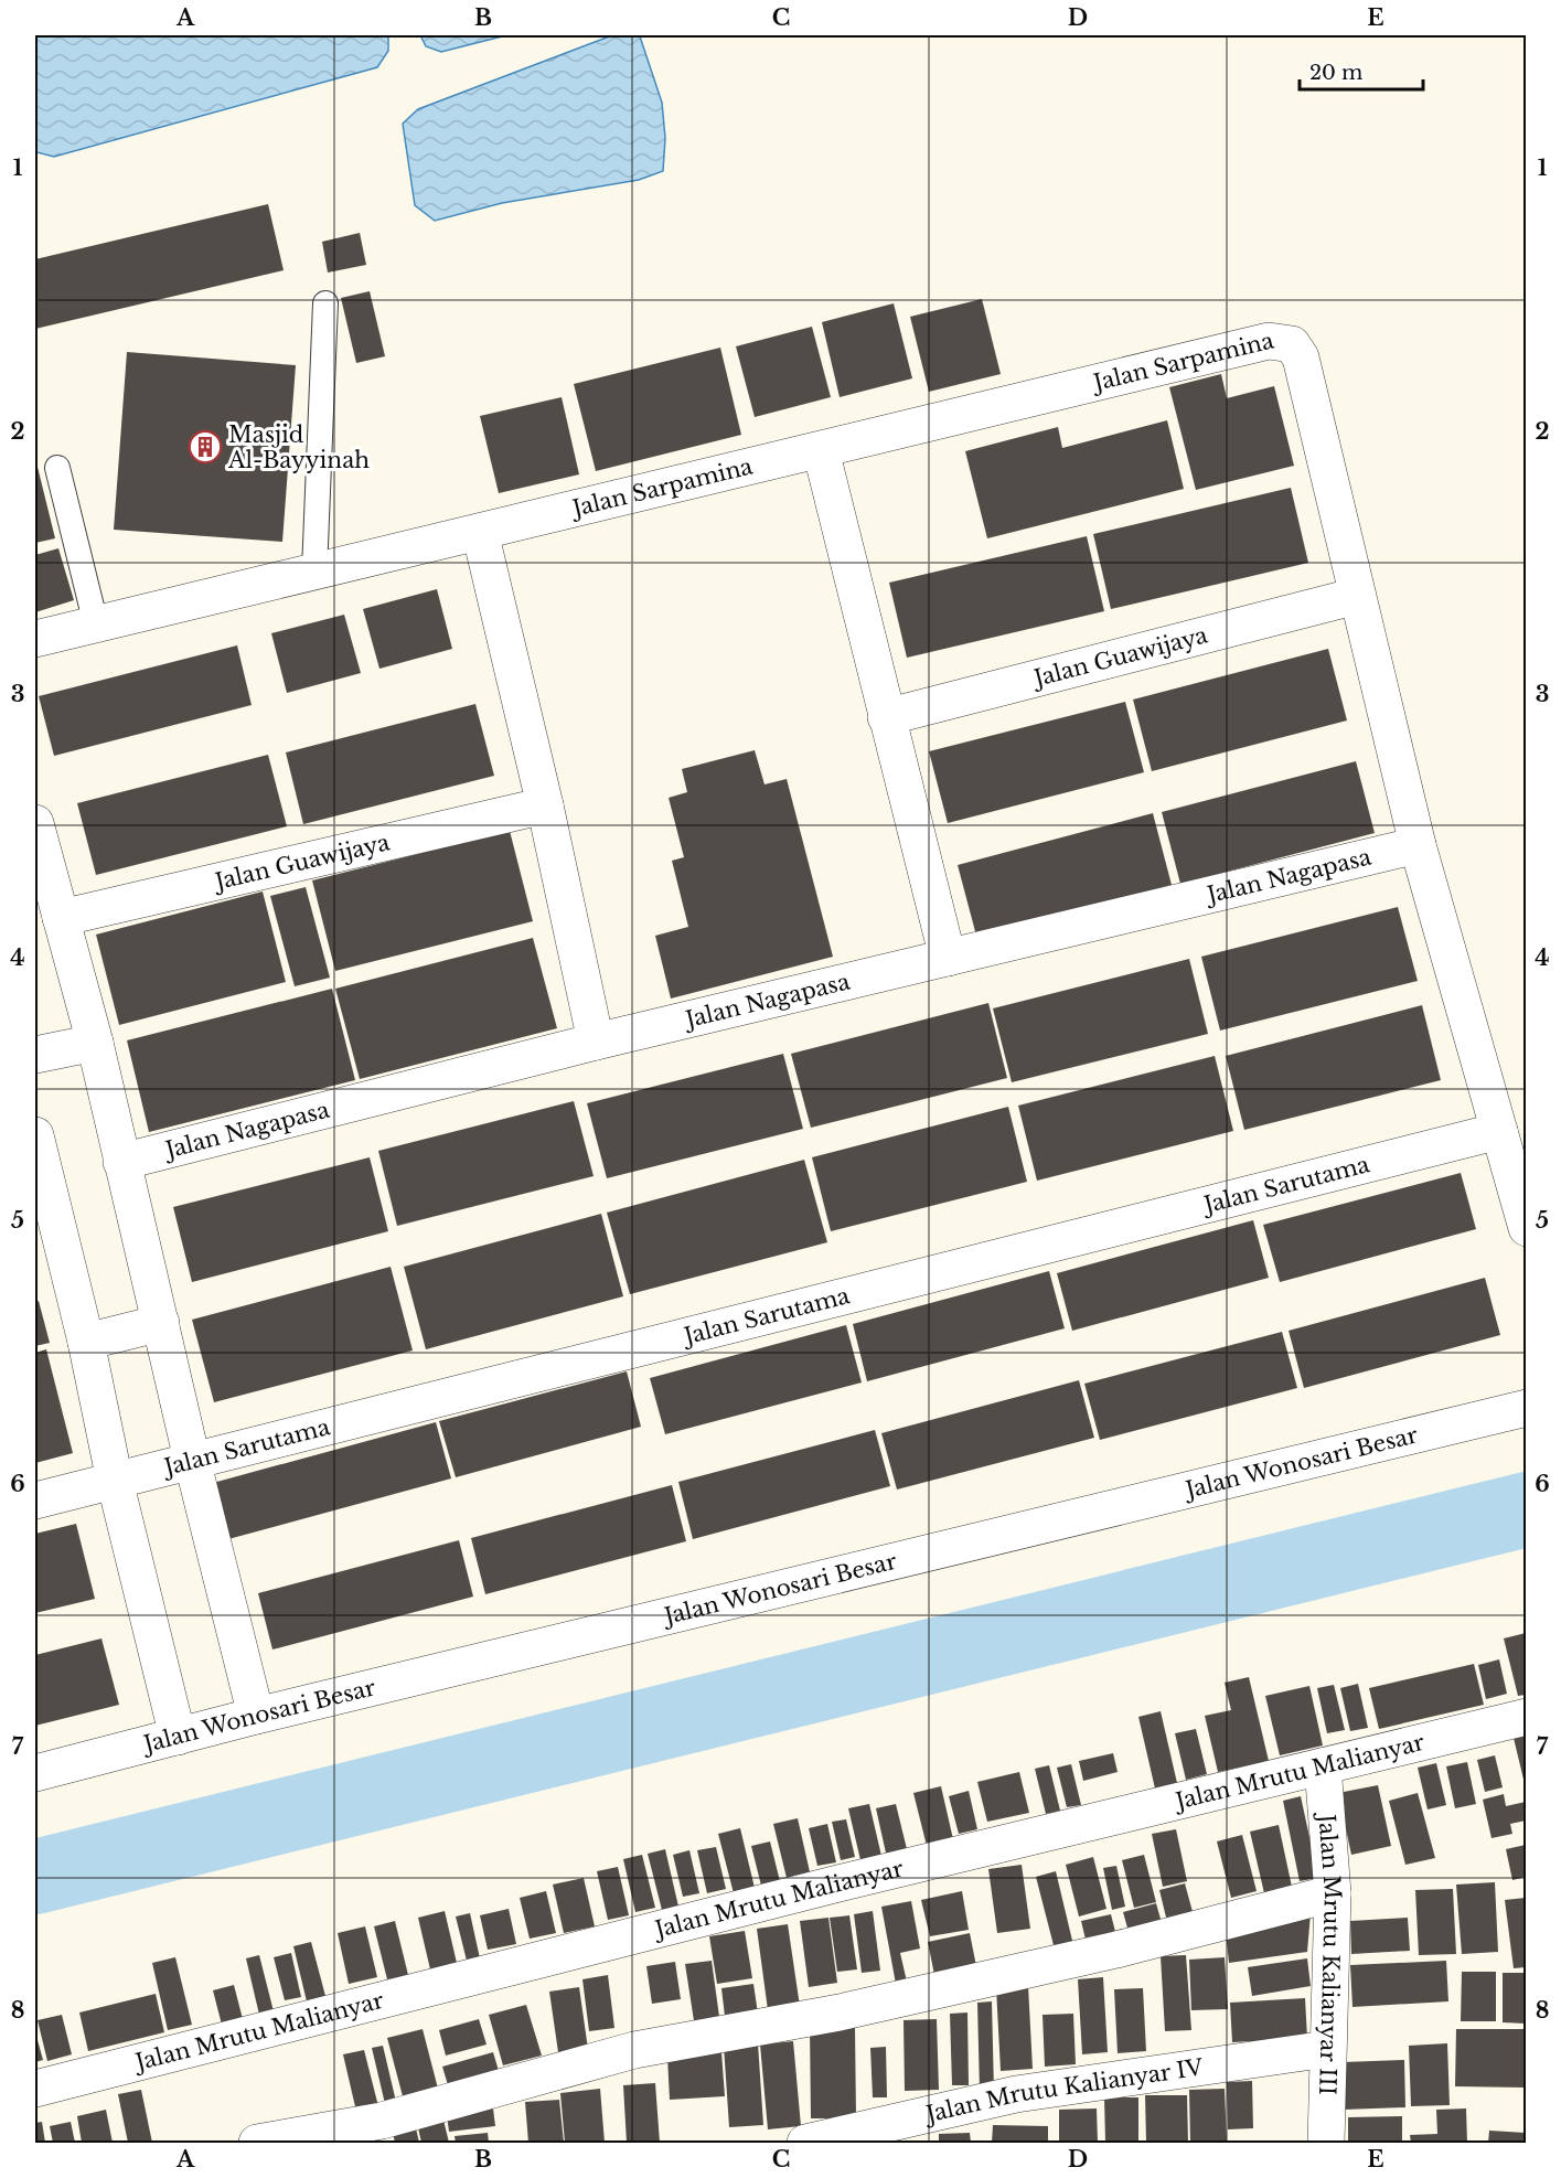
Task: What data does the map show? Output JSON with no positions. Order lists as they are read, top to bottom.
{
  "streets": {
    "street": [
      "Jalan Sarpamina",
      "Jalan Guawijaya",
      "Jalan Nagapasa",
      "Jalan Sarutama",
      "Jalan Wonosari Besar",
      "Jalan Mrutu Malianyar",
      "Jalan Mrutu Kalianyar III",
      "Jalan Mrutu Kalianyar IV"
    ]
  },
  "crossings": [
    ["Jalan Sarpamina", "Jalan Guawijaya"],
    ["Jalan Mrutu Malianyar", "Jalan Mrutu Kalianyar III"],
    ["Jalan Mrutu Kalianyar III", "Jalan Mrutu Kalianyar IV"]
  ],
  "places": {
    "building": ["Masjid Al-Bayyinah"]
  },
  "scale_bar": "20 m",
  "grid": {
    "columns": [
      "A",
      "B",
      "C",
      "D",
      "E"
    ],
    "rows": [
      "1",
      "2",
      "3",
      "4",
      "5",
      "6",
      "7",
      "8"
    ]
  }
}
